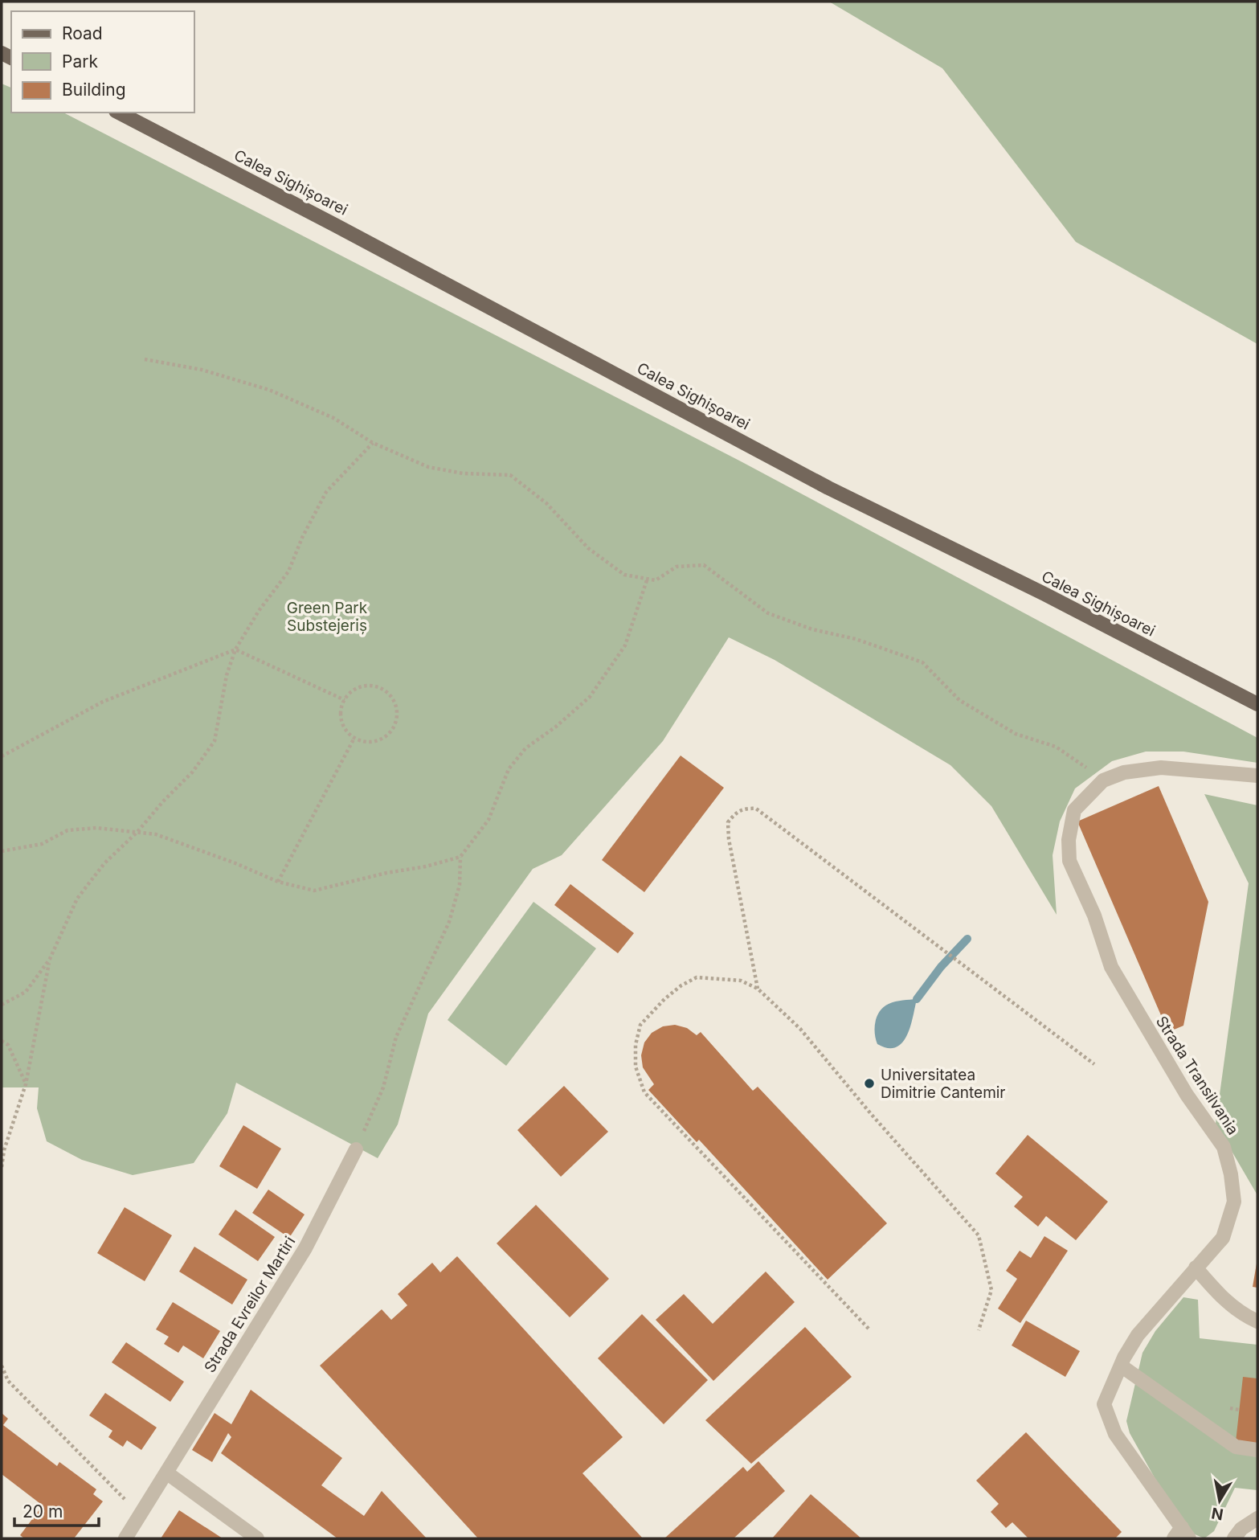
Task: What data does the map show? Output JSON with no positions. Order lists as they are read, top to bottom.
{
  "streets": {
    "main road": ["Calea Sighișoarei"],
    "street": ["Strada Transilvania", "Strada Evreilor Martiri"]
  },
  "parks": ["Green Park Substejeriș"],
  "places": ["Universitatea Dimitrie Cantemir"],
  "legend": ["Road", "Park", "Building"],
  "scale_bar": "20 m",
  "north": "bottom"
}
